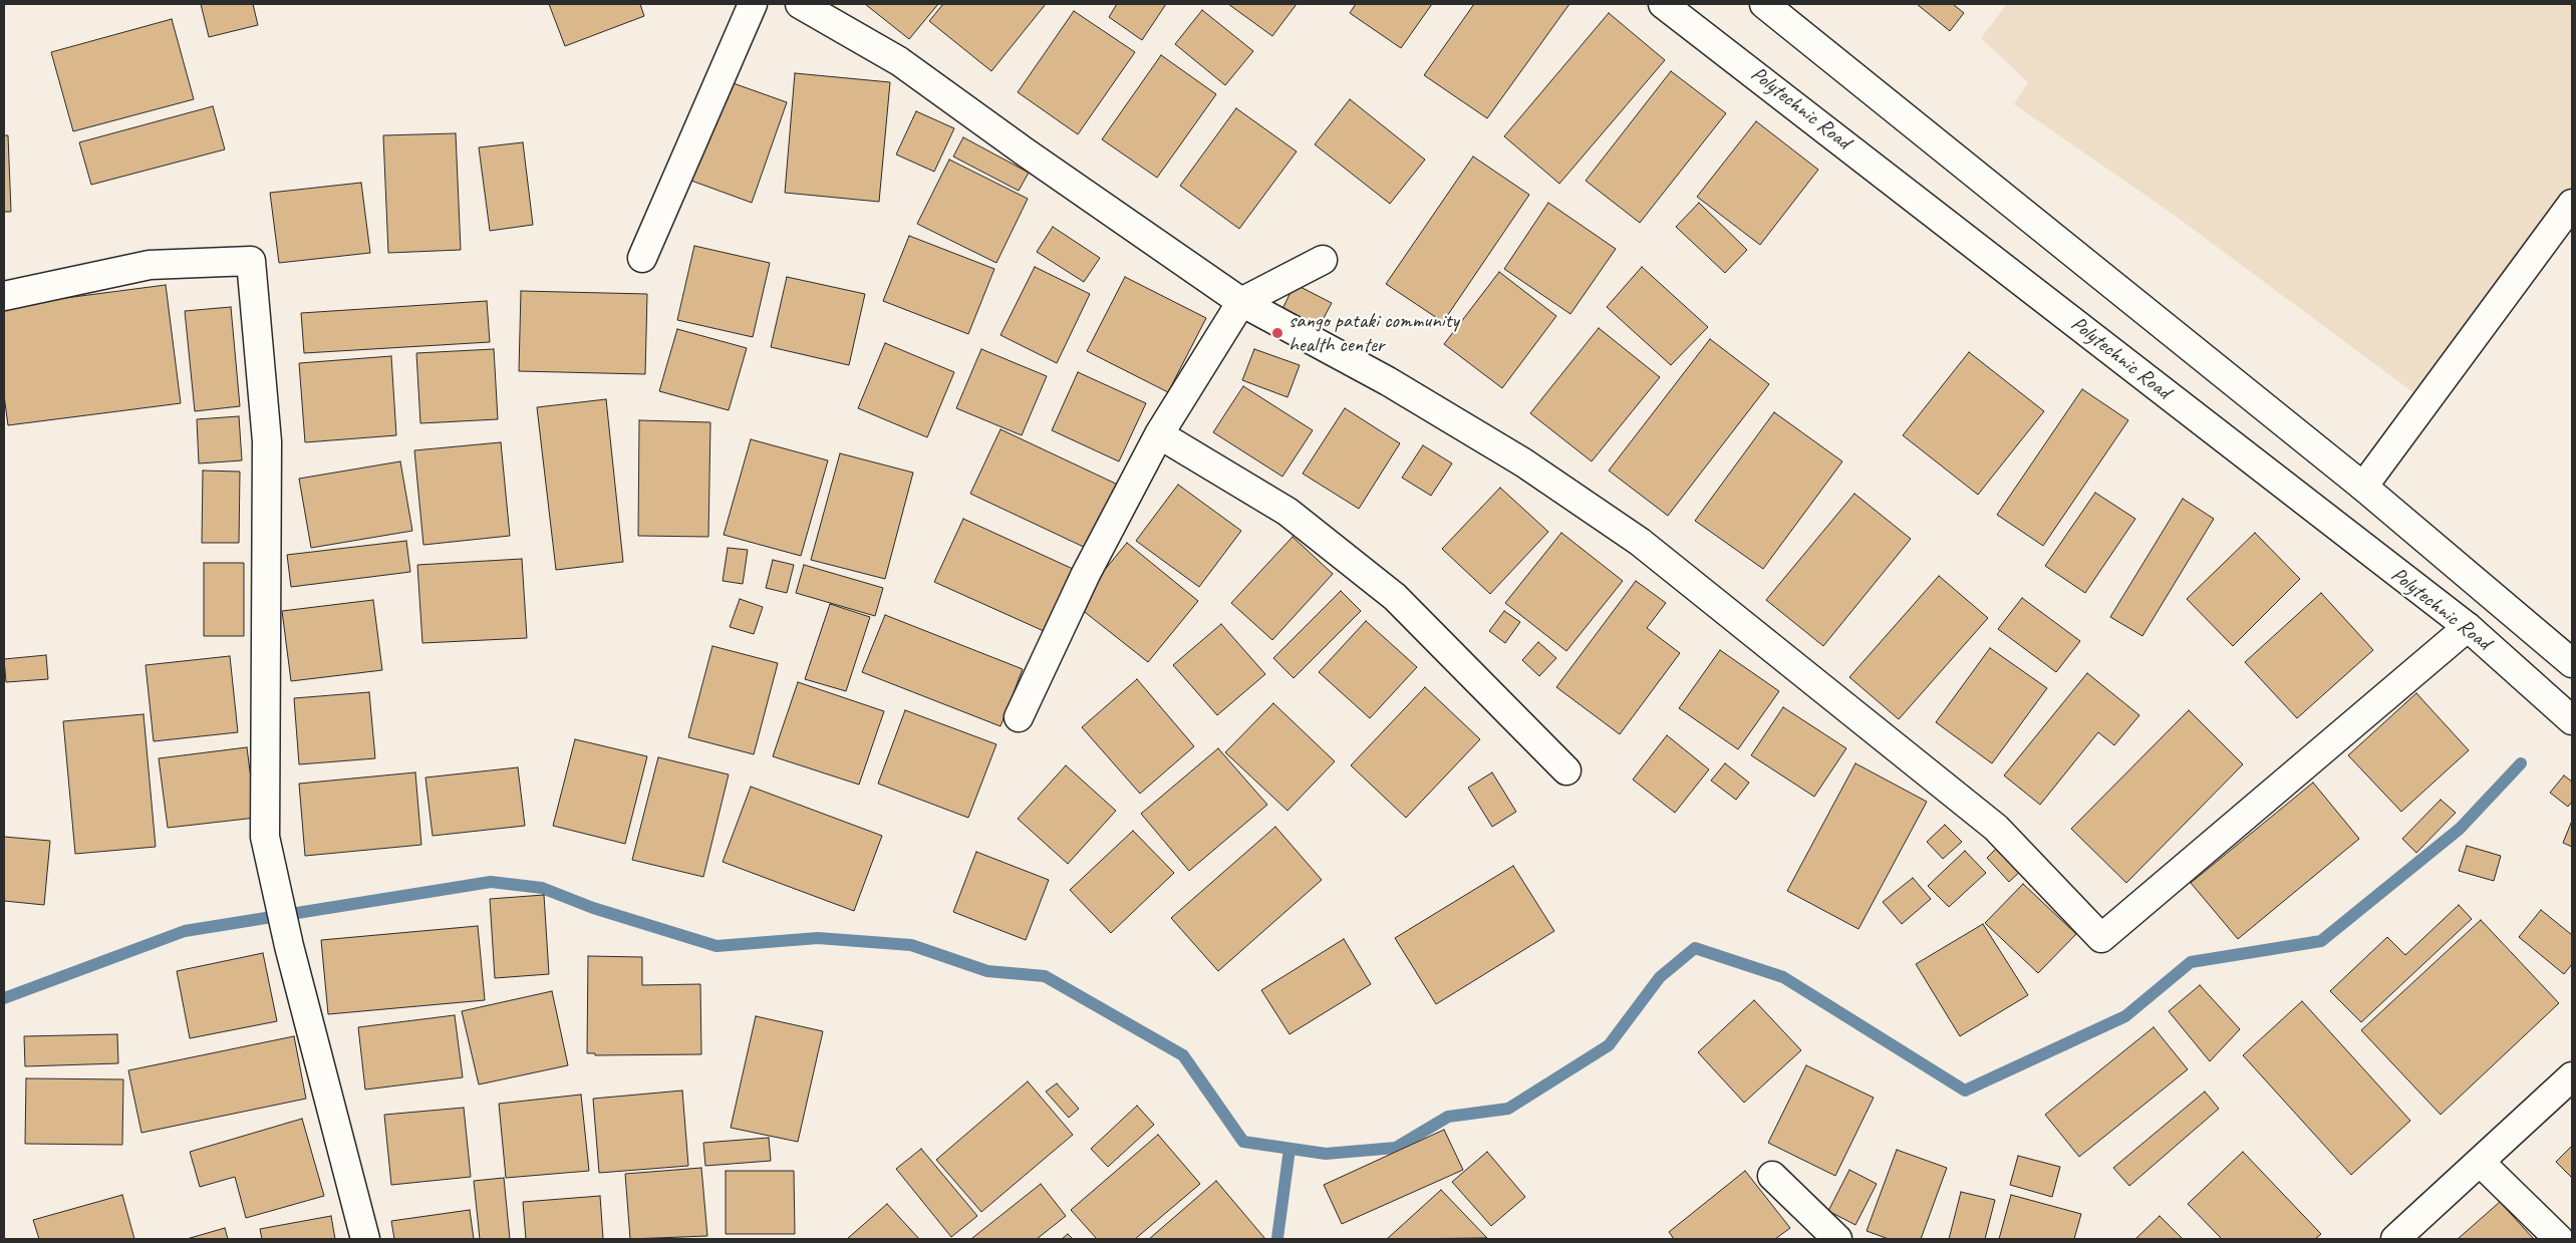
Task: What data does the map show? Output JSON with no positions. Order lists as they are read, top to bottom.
{
  "streets": {
    "street": ["Polytechnic Road"]
  },
  "places": ["sango pataki community health center"]
}
